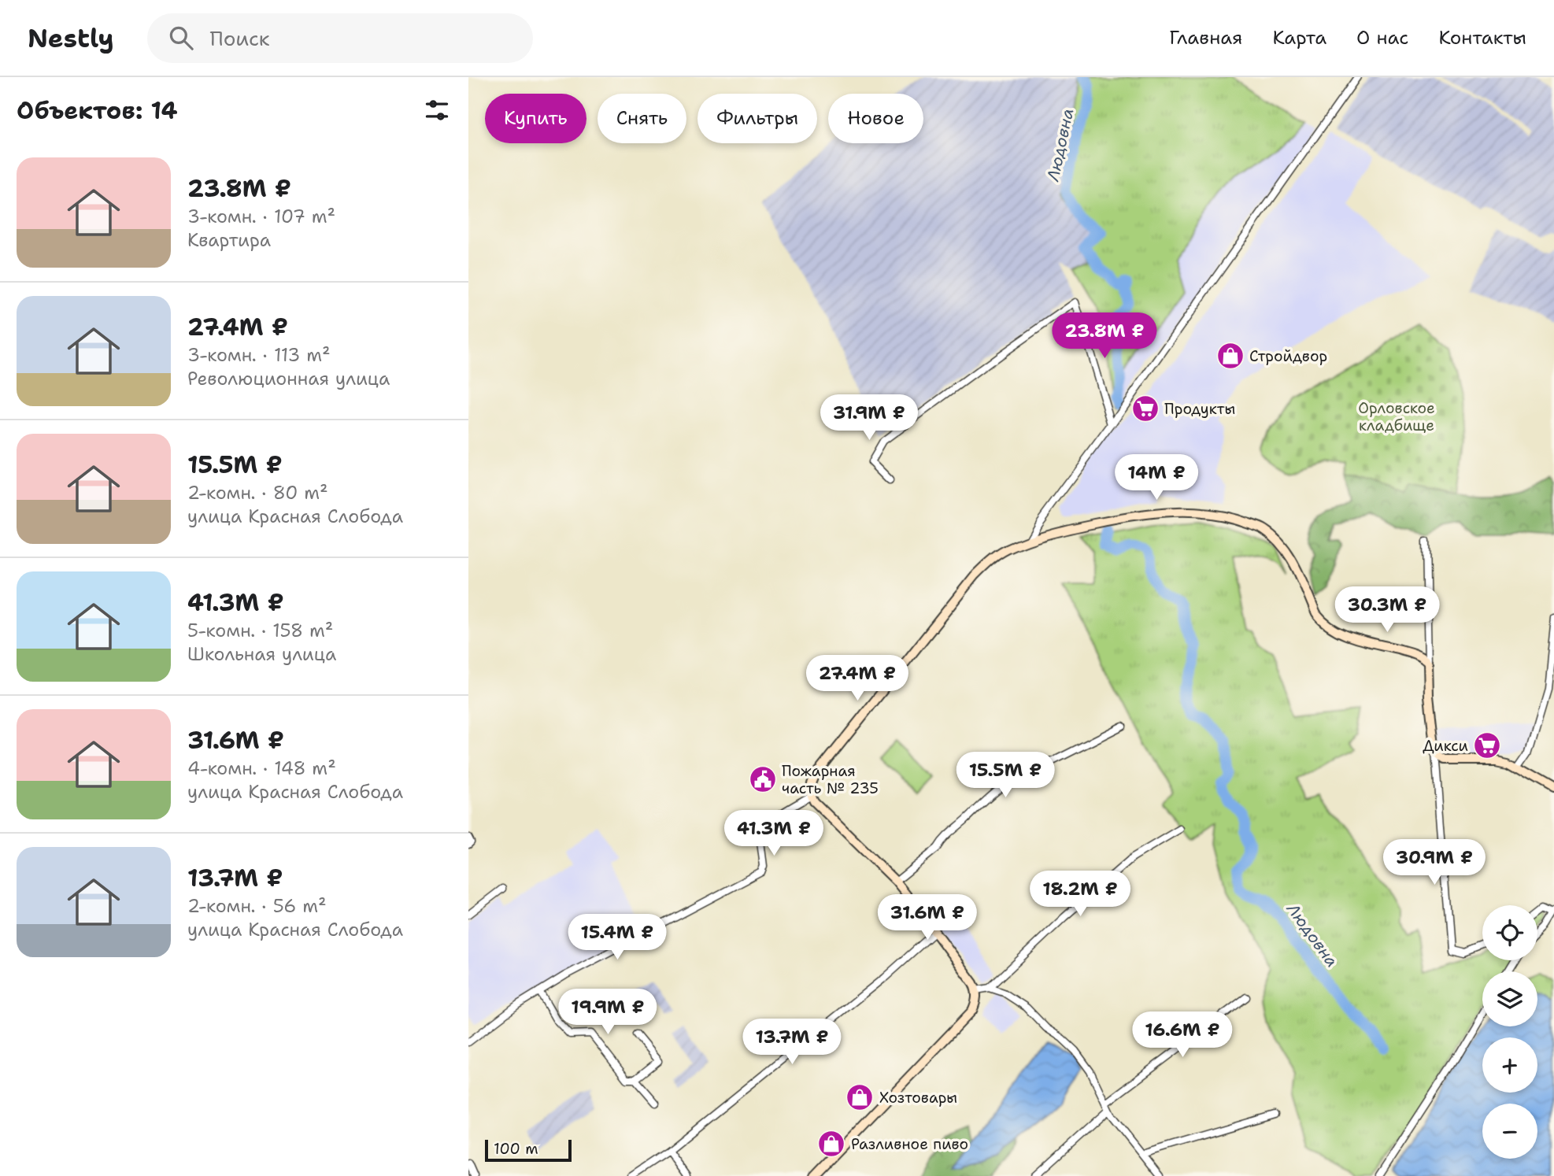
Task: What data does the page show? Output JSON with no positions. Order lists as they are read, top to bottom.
{
  "water": ["Людовна"],
  "parks": ["Орловское кладбище"],
  "places": {
    "shop": ["Стройдвор", "Хозтовары", "Разливное пиво"],
    "supermarket": ["Продукты", "Дикси"],
    "public building": ["Пожарная часть № 235"]
  },
  "scale_bar": "100 m",
  "page": {
    "header": "Nestly",
    "search": "Поиск",
    "nav": [
      "Главная",
      "Карта",
      "О нас",
      "Контакты"
    ],
    "heading": "Объектов: 14",
    "chip": [
      "Купить",
      "Снять",
      "Фильтры",
      "Новое"
    ],
    "list": [
      {
        "name": "23.8M ₽",
        "note": "3-комн. · 107 m² · Квартира"
      },
      {
        "name": "27.4M ₽",
        "note": "3-комн. · 113 m² · Революционная улица"
      },
      {
        "name": "15.5M ₽",
        "note": "2-комн. · 80 m² · улица Красная Слобода"
      },
      {
        "name": "41.3M ₽",
        "note": "5-комн. · 158 m² · Школьная улица"
      },
      {
        "name": "31.6M ₽",
        "note": "4-комн. · 148 m² · улица Красная Слобода"
      },
      {
        "name": "13.7M ₽",
        "note": "2-комн. · 56 m² · улица Красная Слобода"
      }
    ],
    "price": [
      "23.8M ₽",
      "31.9M ₽",
      "14M ₽",
      "30.3M ₽",
      "27.4M ₽",
      "15.5M ₽",
      "41.3M ₽",
      "30.9M ₽",
      "18.2M ₽",
      "31.6M ₽",
      "15.4M ₽",
      "19.9M ₽",
      "16.6M ₽",
      "13.7M ₽"
    ],
    "map_buttons": ["+", "−"],
    "scale": "100 m"
  }
}
